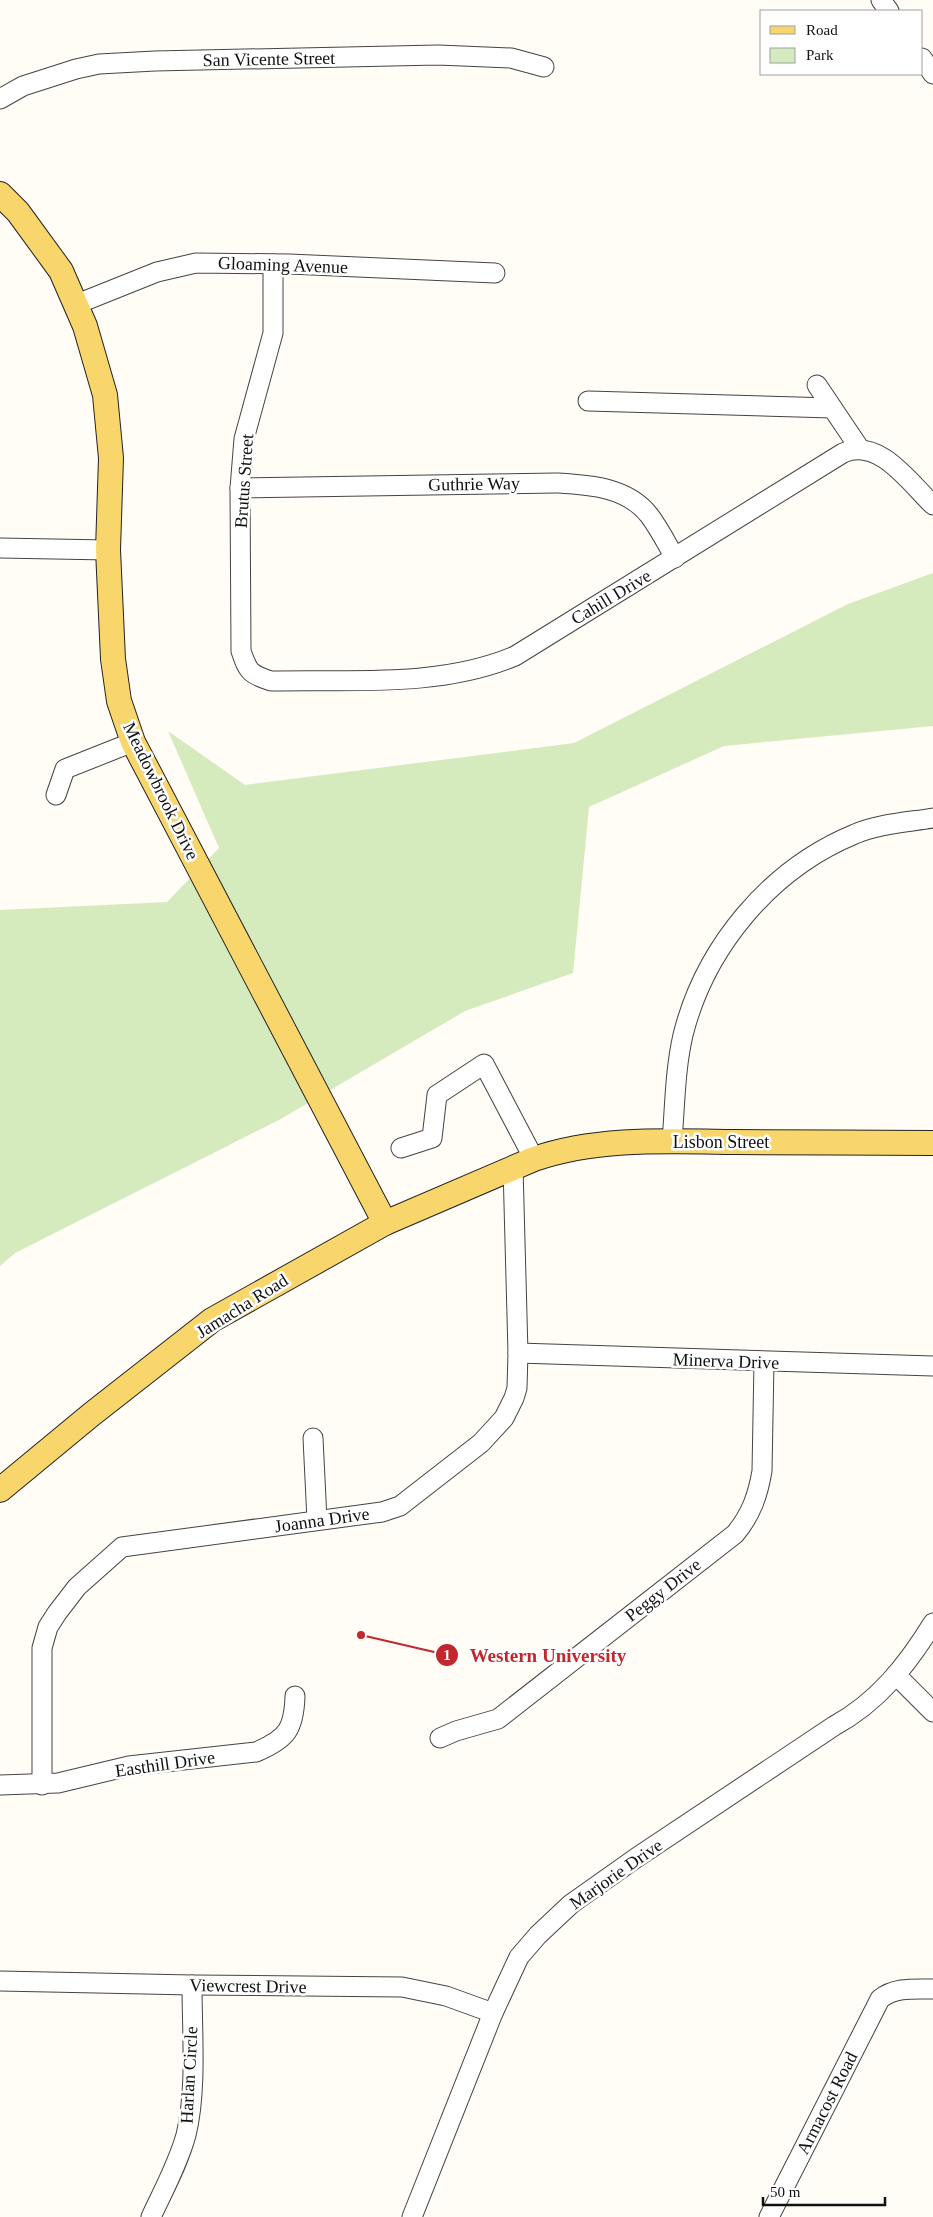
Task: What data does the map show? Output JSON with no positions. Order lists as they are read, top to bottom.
{
  "streets": {
    "main road": ["Meadowbrook Drive", "Lisbon Street", "Jamacha Road"],
    "street": [
      "San Vicente Street",
      "Gloaming Avenue",
      "Brutus Street",
      "Guthrie Way",
      "Cahill Drive",
      "Minerva Drive",
      "Joanna Drive",
      "Peggy Drive",
      "Easthill Drive",
      "Marjorie Drive",
      "Viewcrest Drive",
      "Harlan Circle",
      "Armacost Road"
    ]
  },
  "crossings": [
    ["Gloaming Avenue", "Brutus Street"],
    ["Gloaming Avenue", "Meadowbrook Drive"],
    ["Brutus Street", "Guthrie Way"],
    ["Brutus Street", "Cahill Drive"],
    ["Guthrie Way", "Cahill Drive"],
    ["Meadowbrook Drive", "Jamacha Road"],
    ["Lisbon Street", "Jamacha Road"],
    ["Lisbon Street", "Joanna Drive"],
    ["Jamacha Road", "Joanna Drive"],
    ["Minerva Drive", "Joanna Drive"],
    ["Minerva Drive", "Peggy Drive"],
    ["Joanna Drive", "Easthill Drive"],
    ["Marjorie Drive", "Viewcrest Drive"],
    ["Viewcrest Drive", "Harlan Circle"]
  ],
  "places": ["Western University"],
  "legend": ["Road", "Park"],
  "scale_bar": "50 m"
}
